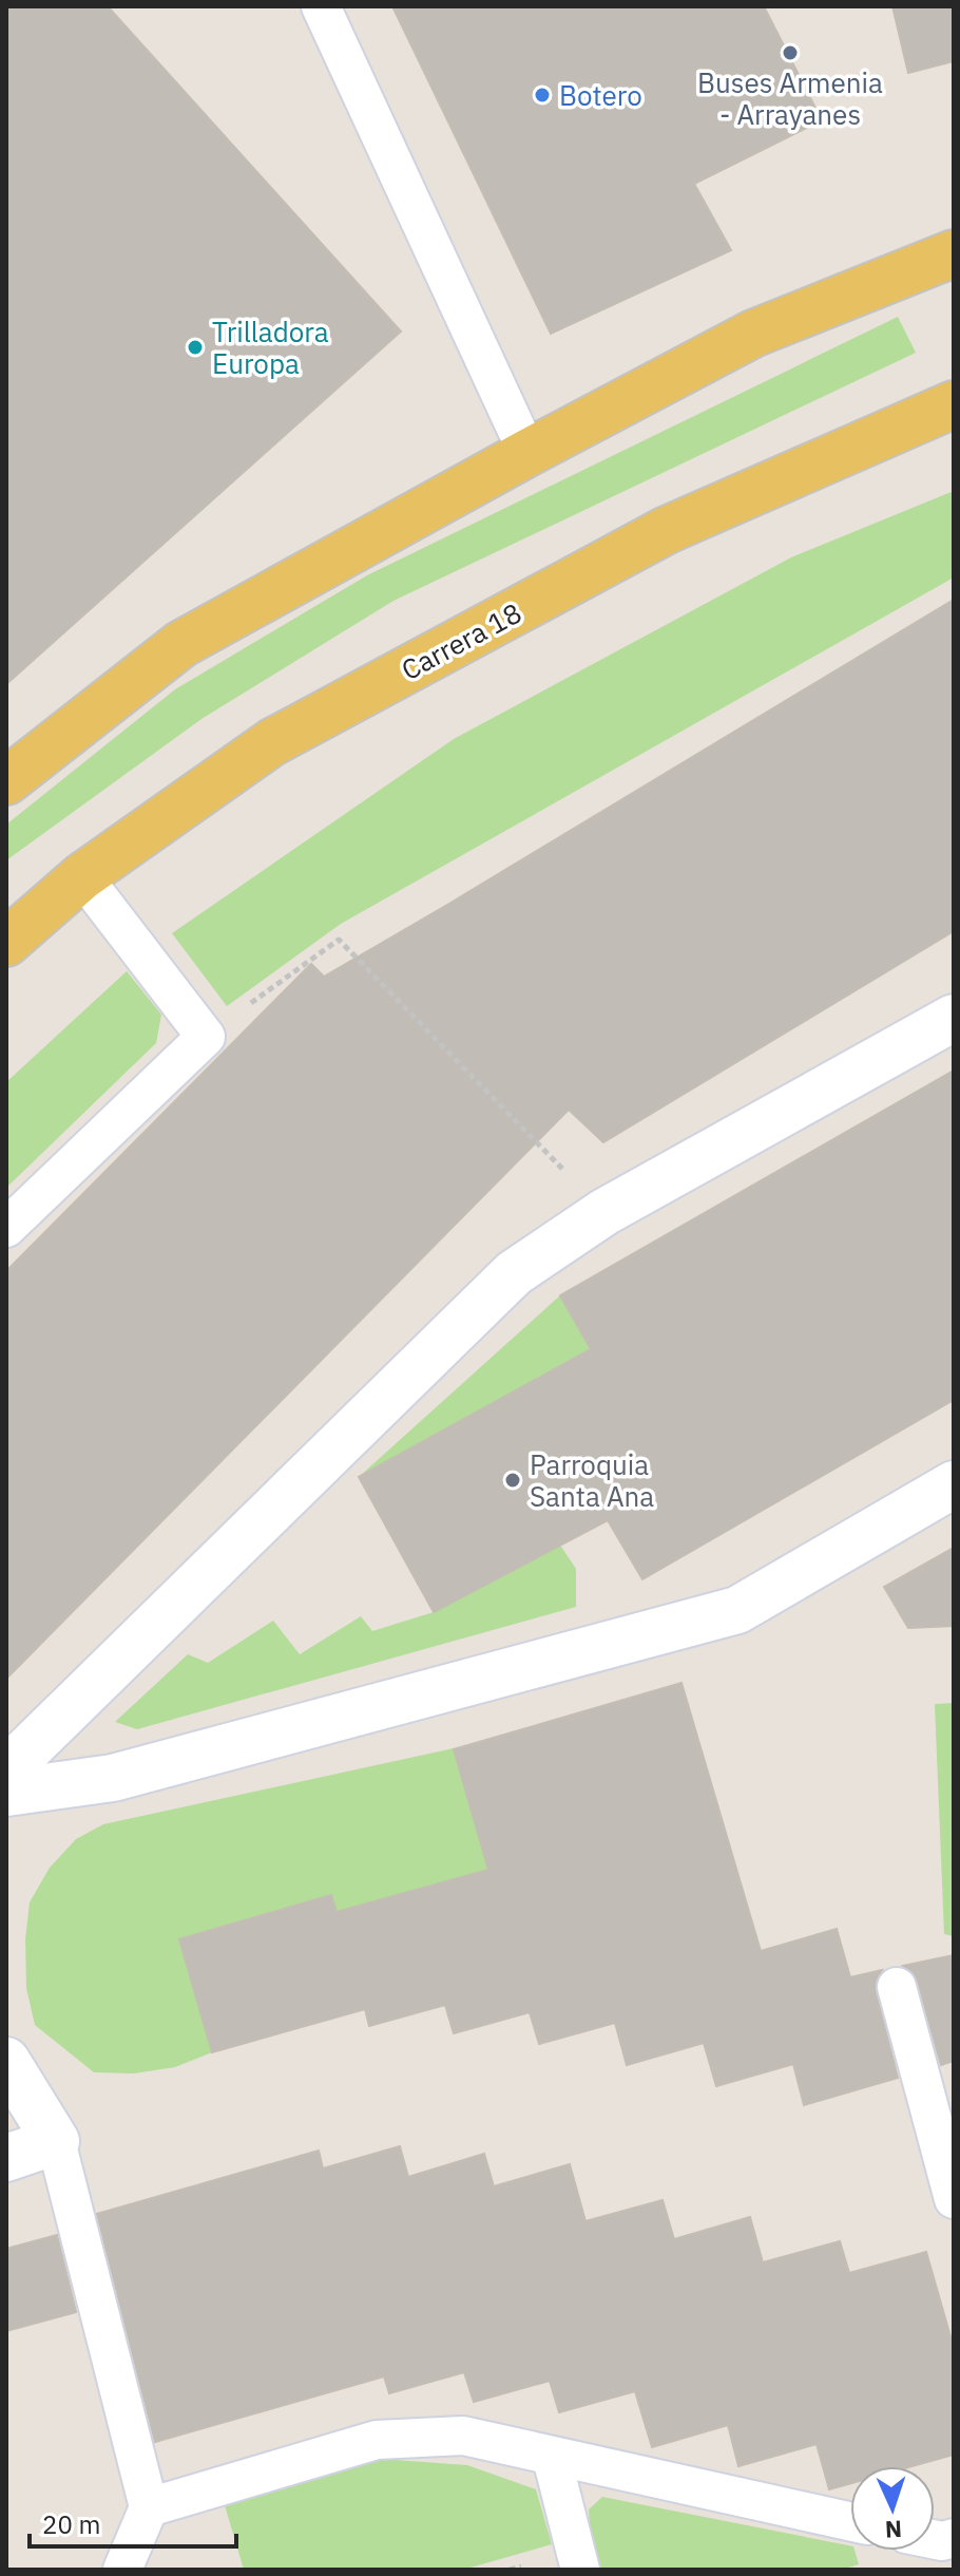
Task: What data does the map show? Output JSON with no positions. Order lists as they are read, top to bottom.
{
  "streets": {
    "main road": ["Carrera 18"]
  },
  "places": [
    "Buses Armenia - Arrayanes",
    "Botero",
    "Trilladora Europa",
    "Parroquia Santa Ana"
  ],
  "scale_bar": "20 m",
  "north": "bottom"
}
